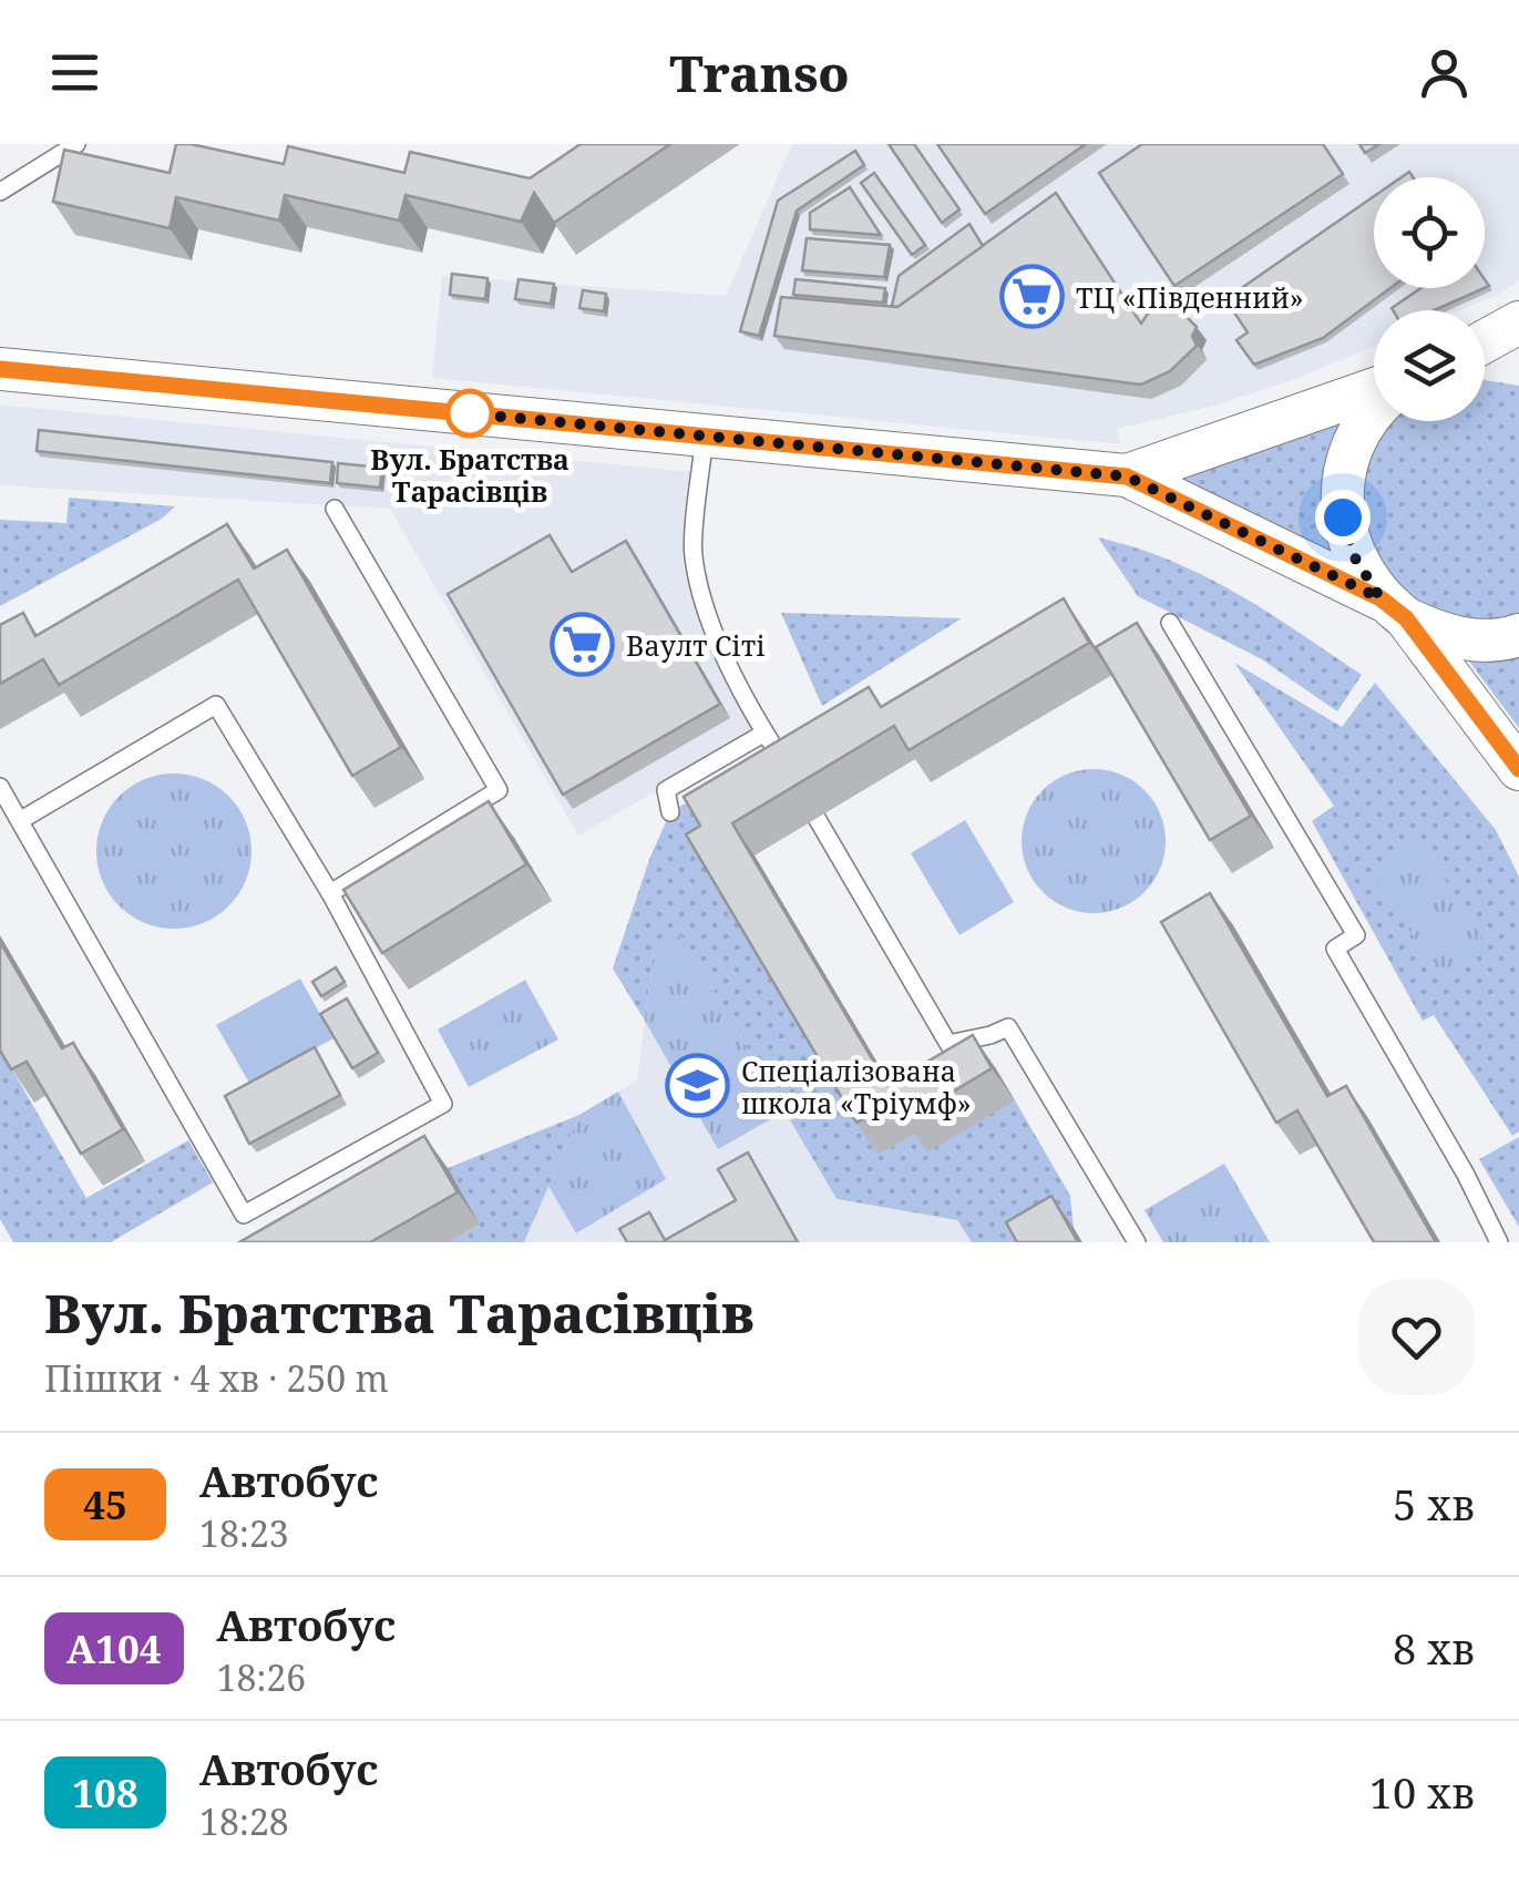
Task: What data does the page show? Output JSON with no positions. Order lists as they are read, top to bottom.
{
  "places": {
    "supermarket": ["ТЦ «Південний»", "Ваулт Сіті"],
    "other": ["Вул. Братства Тарасівців"],
    "school or university": ["Спеціалізована школа «Тріумф»"]
  },
  "lines": ["bus line 45"],
  "page": {
    "header": "Transo",
    "heading": ["Вул. Братства Тарасівців", "Пішки · 4 хв · 250 m"],
    "list": [
      {
        "mark": "45",
        "name": "Автобус",
        "note": "18:23",
        "value": "5 хв"
      },
      {
        "mark": "А104",
        "name": "Автобус",
        "note": "18:26",
        "value": "8 хв"
      },
      {
        "mark": "108",
        "name": "Автобус",
        "note": "18:28",
        "value": "10 хв"
      }
    ]
  }
}
